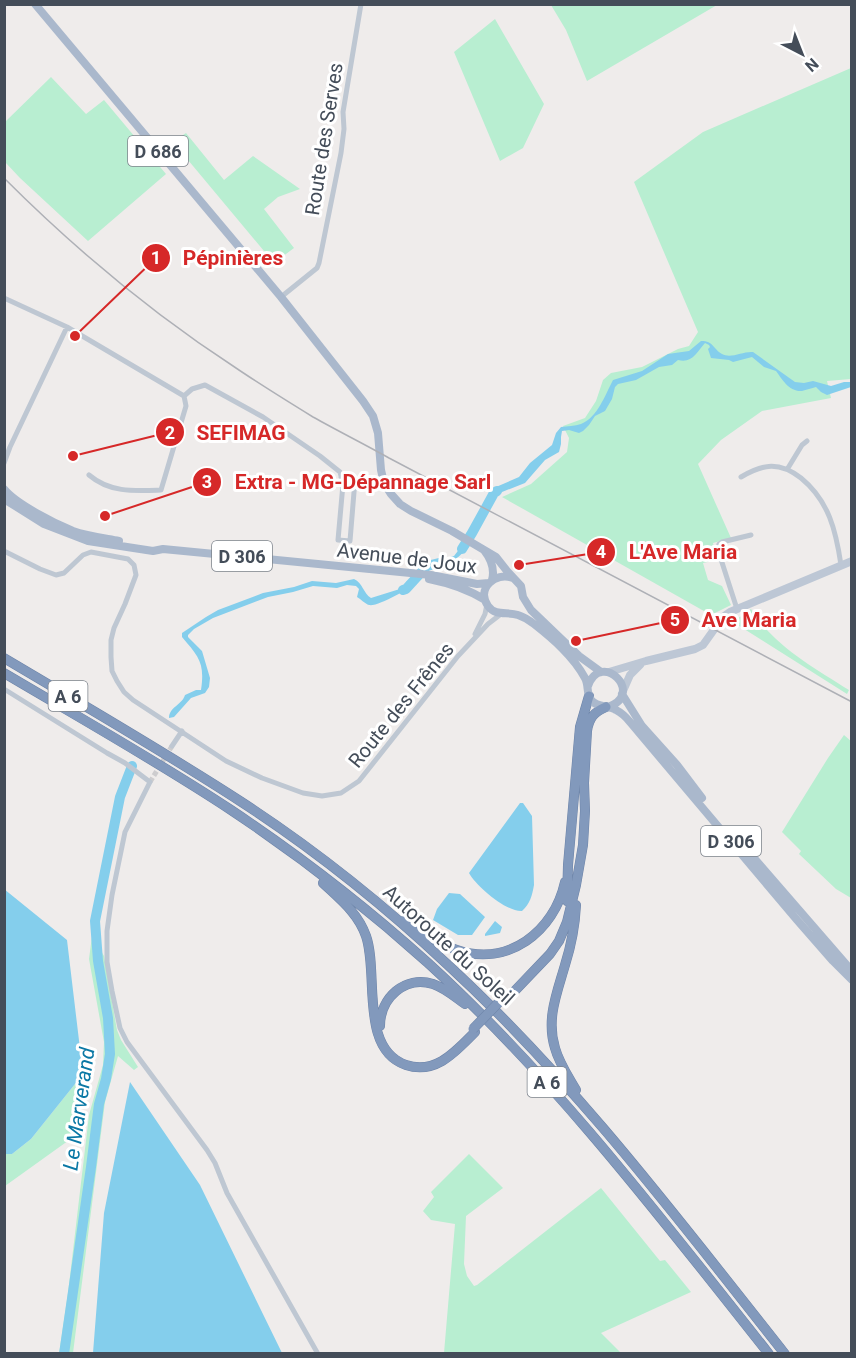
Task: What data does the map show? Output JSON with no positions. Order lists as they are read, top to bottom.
{
  "streets": {
    "highway": ["A 6", "Autoroute du Soleil"],
    "main road": ["D 686", "D 306", "Avenue de Joux"],
    "street": ["Route des Serves", "Route des Frênes"]
  },
  "crossings": [
    ["Route des Serves", "D 686"],
    ["D 686", "Avenue de Joux"],
    ["D 686", "Route des Frênes"],
    ["Avenue de Joux", "Route des Frênes"]
  ],
  "water": ["Le Marverand"],
  "places": [
    "Pépinières",
    "SEFIMAG",
    "Extra - MG-Dépannage Sarl",
    "L'Ave Maria",
    "Ave Maria"
  ],
  "north": "bottom right"
}
